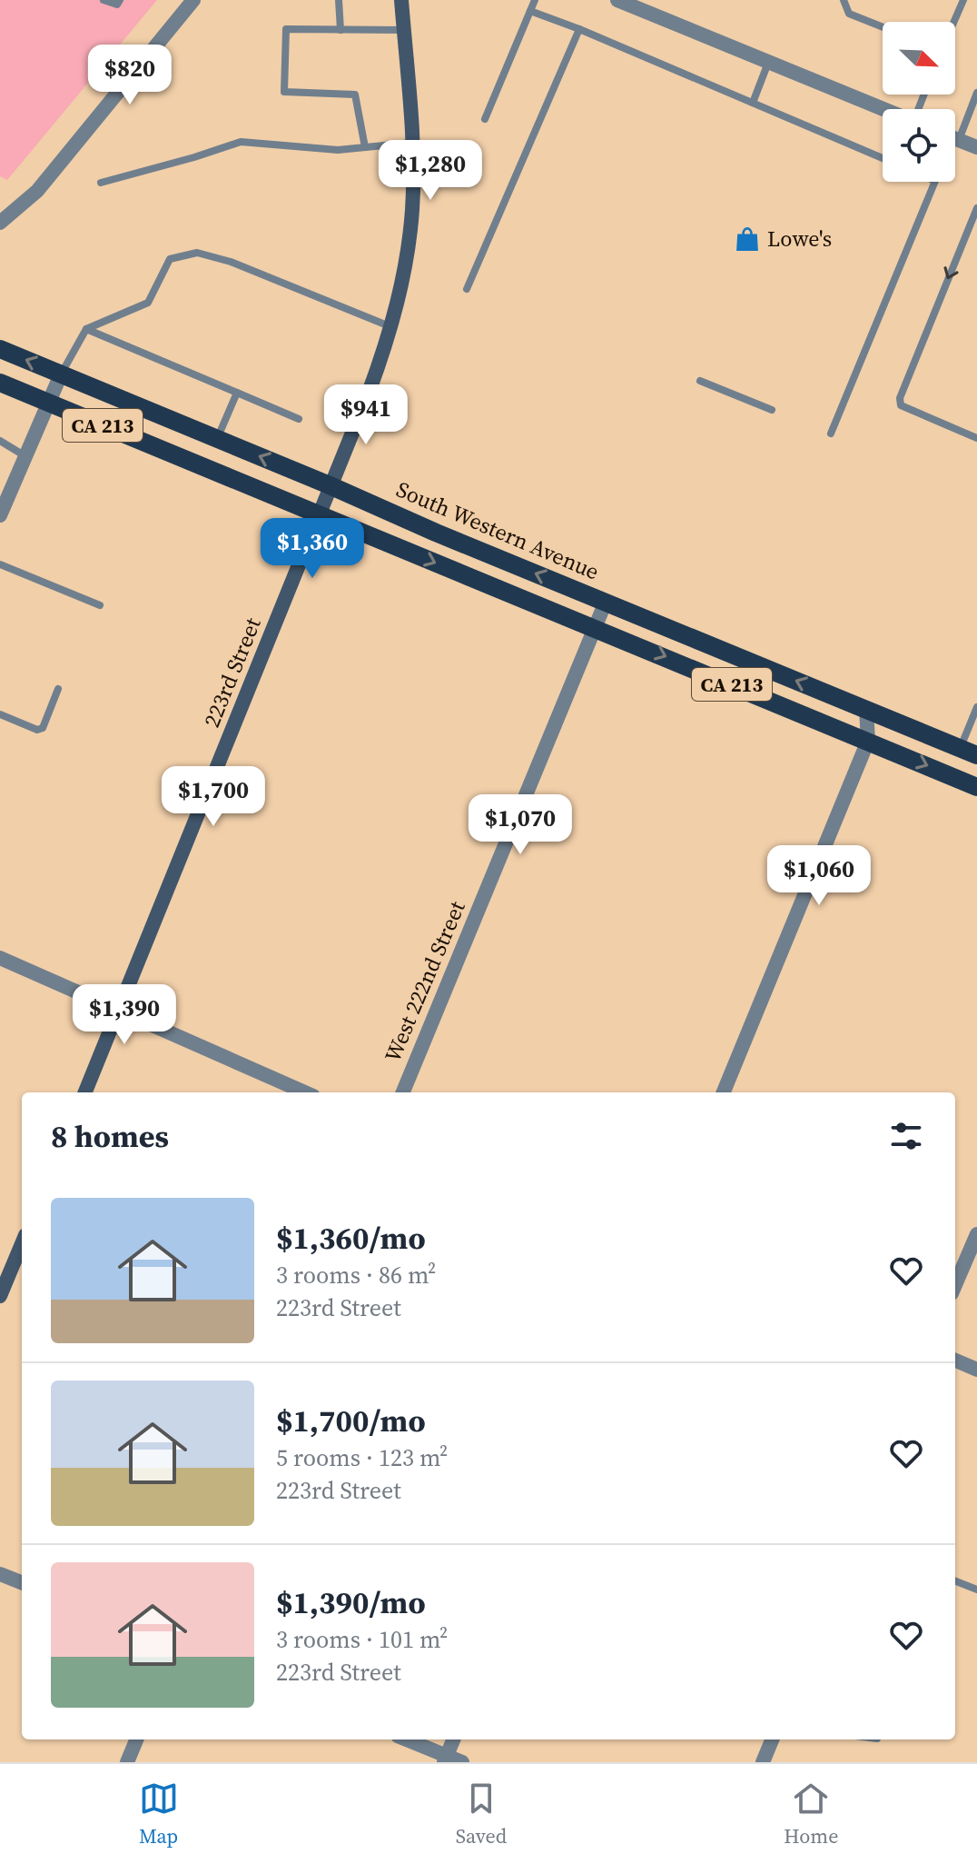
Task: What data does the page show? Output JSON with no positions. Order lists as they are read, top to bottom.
{
  "streets": {
    "main road": ["CA 213", "South Western Avenue", "223rd Street"],
    "street": ["West 222nd Street"]
  },
  "crossings": [
    ["CA 213", "223rd Street"],
    ["CA 213", "West 222nd Street"],
    ["South Western Avenue", "223rd Street"],
    ["South Western Avenue", "West 222nd Street"]
  ],
  "places": {
    "shop": ["Lowe's"]
  },
  "north": "bottom right",
  "page": {
    "price": [
      "$820",
      "$1,280",
      "$941",
      "$1,360",
      "$1,700",
      "$1,070",
      "$1,060",
      "$1,390"
    ],
    "heading": "8 homes",
    "list": [
      {
        "name": "$1,360/mo",
        "note": "3 rooms · 86 m² · 223rd Street"
      },
      {
        "name": "$1,700/mo",
        "note": "5 rooms · 123 m² · 223rd Street"
      },
      {
        "name": "$1,390/mo",
        "note": "3 rooms · 101 m² · 223rd Street"
      }
    ],
    "tabs": ["Map", "Saved", "Home"]
  }
}
